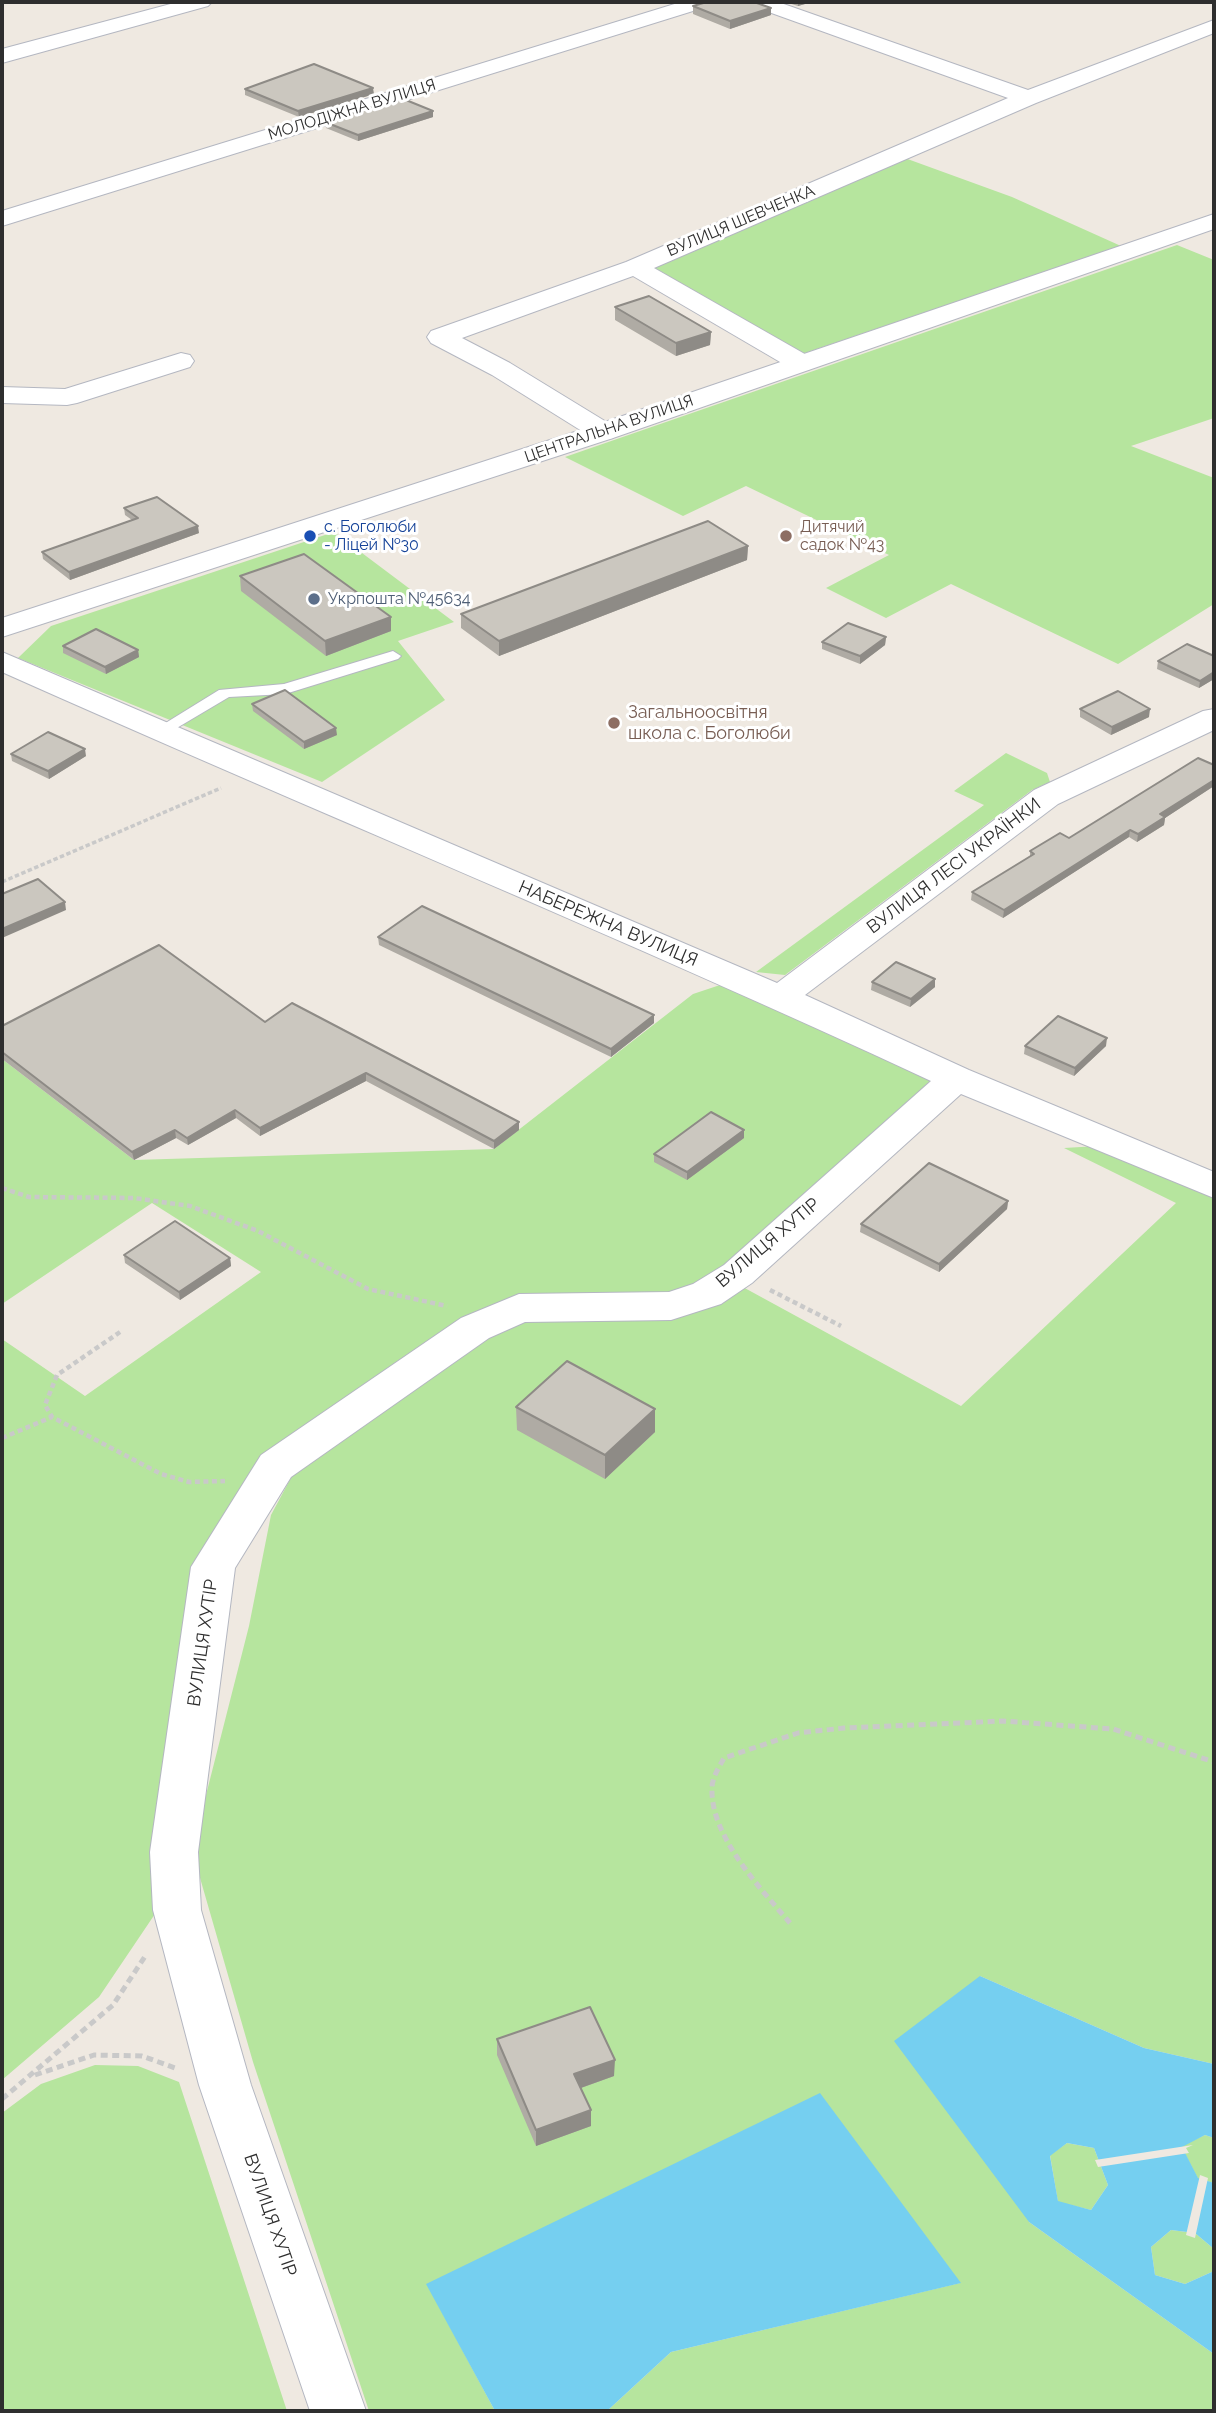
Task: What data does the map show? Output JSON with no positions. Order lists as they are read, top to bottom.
{
  "streets": {
    "street": [
      "МОЛОДІЖНА ВУЛИЦЯ",
      "ВУЛИЦЯ ШЕВЧЕНКА",
      "ЦЕНТРАЛЬНА ВУЛИЦЯ",
      "ВУЛИЦЯ ЛЕСІ УКРАЇНКИ",
      "НАБЕРЕЖНА ВУЛИЦЯ",
      "ВУЛИЦЯ ХУТІР"
    ]
  },
  "crossings": [
    ["ВУЛИЦЯ ШЕВЧЕНКА", "ЦЕНТРАЛЬНА ВУЛИЦЯ"],
    ["ВУЛИЦЯ ЛЕСІ УКРАЇНКИ", "НАБЕРЕЖНА ВУЛИЦЯ"],
    ["НАБЕРЕЖНА ВУЛИЦЯ", "ВУЛИЦЯ ХУТІР"]
  ],
  "places": [
    "с. Боголюби - Ліцей №30",
    "Дитячий садок №43",
    "Укрпошта №45634",
    "Загальноосвітня школа с. Боголюби"
  ]
}
